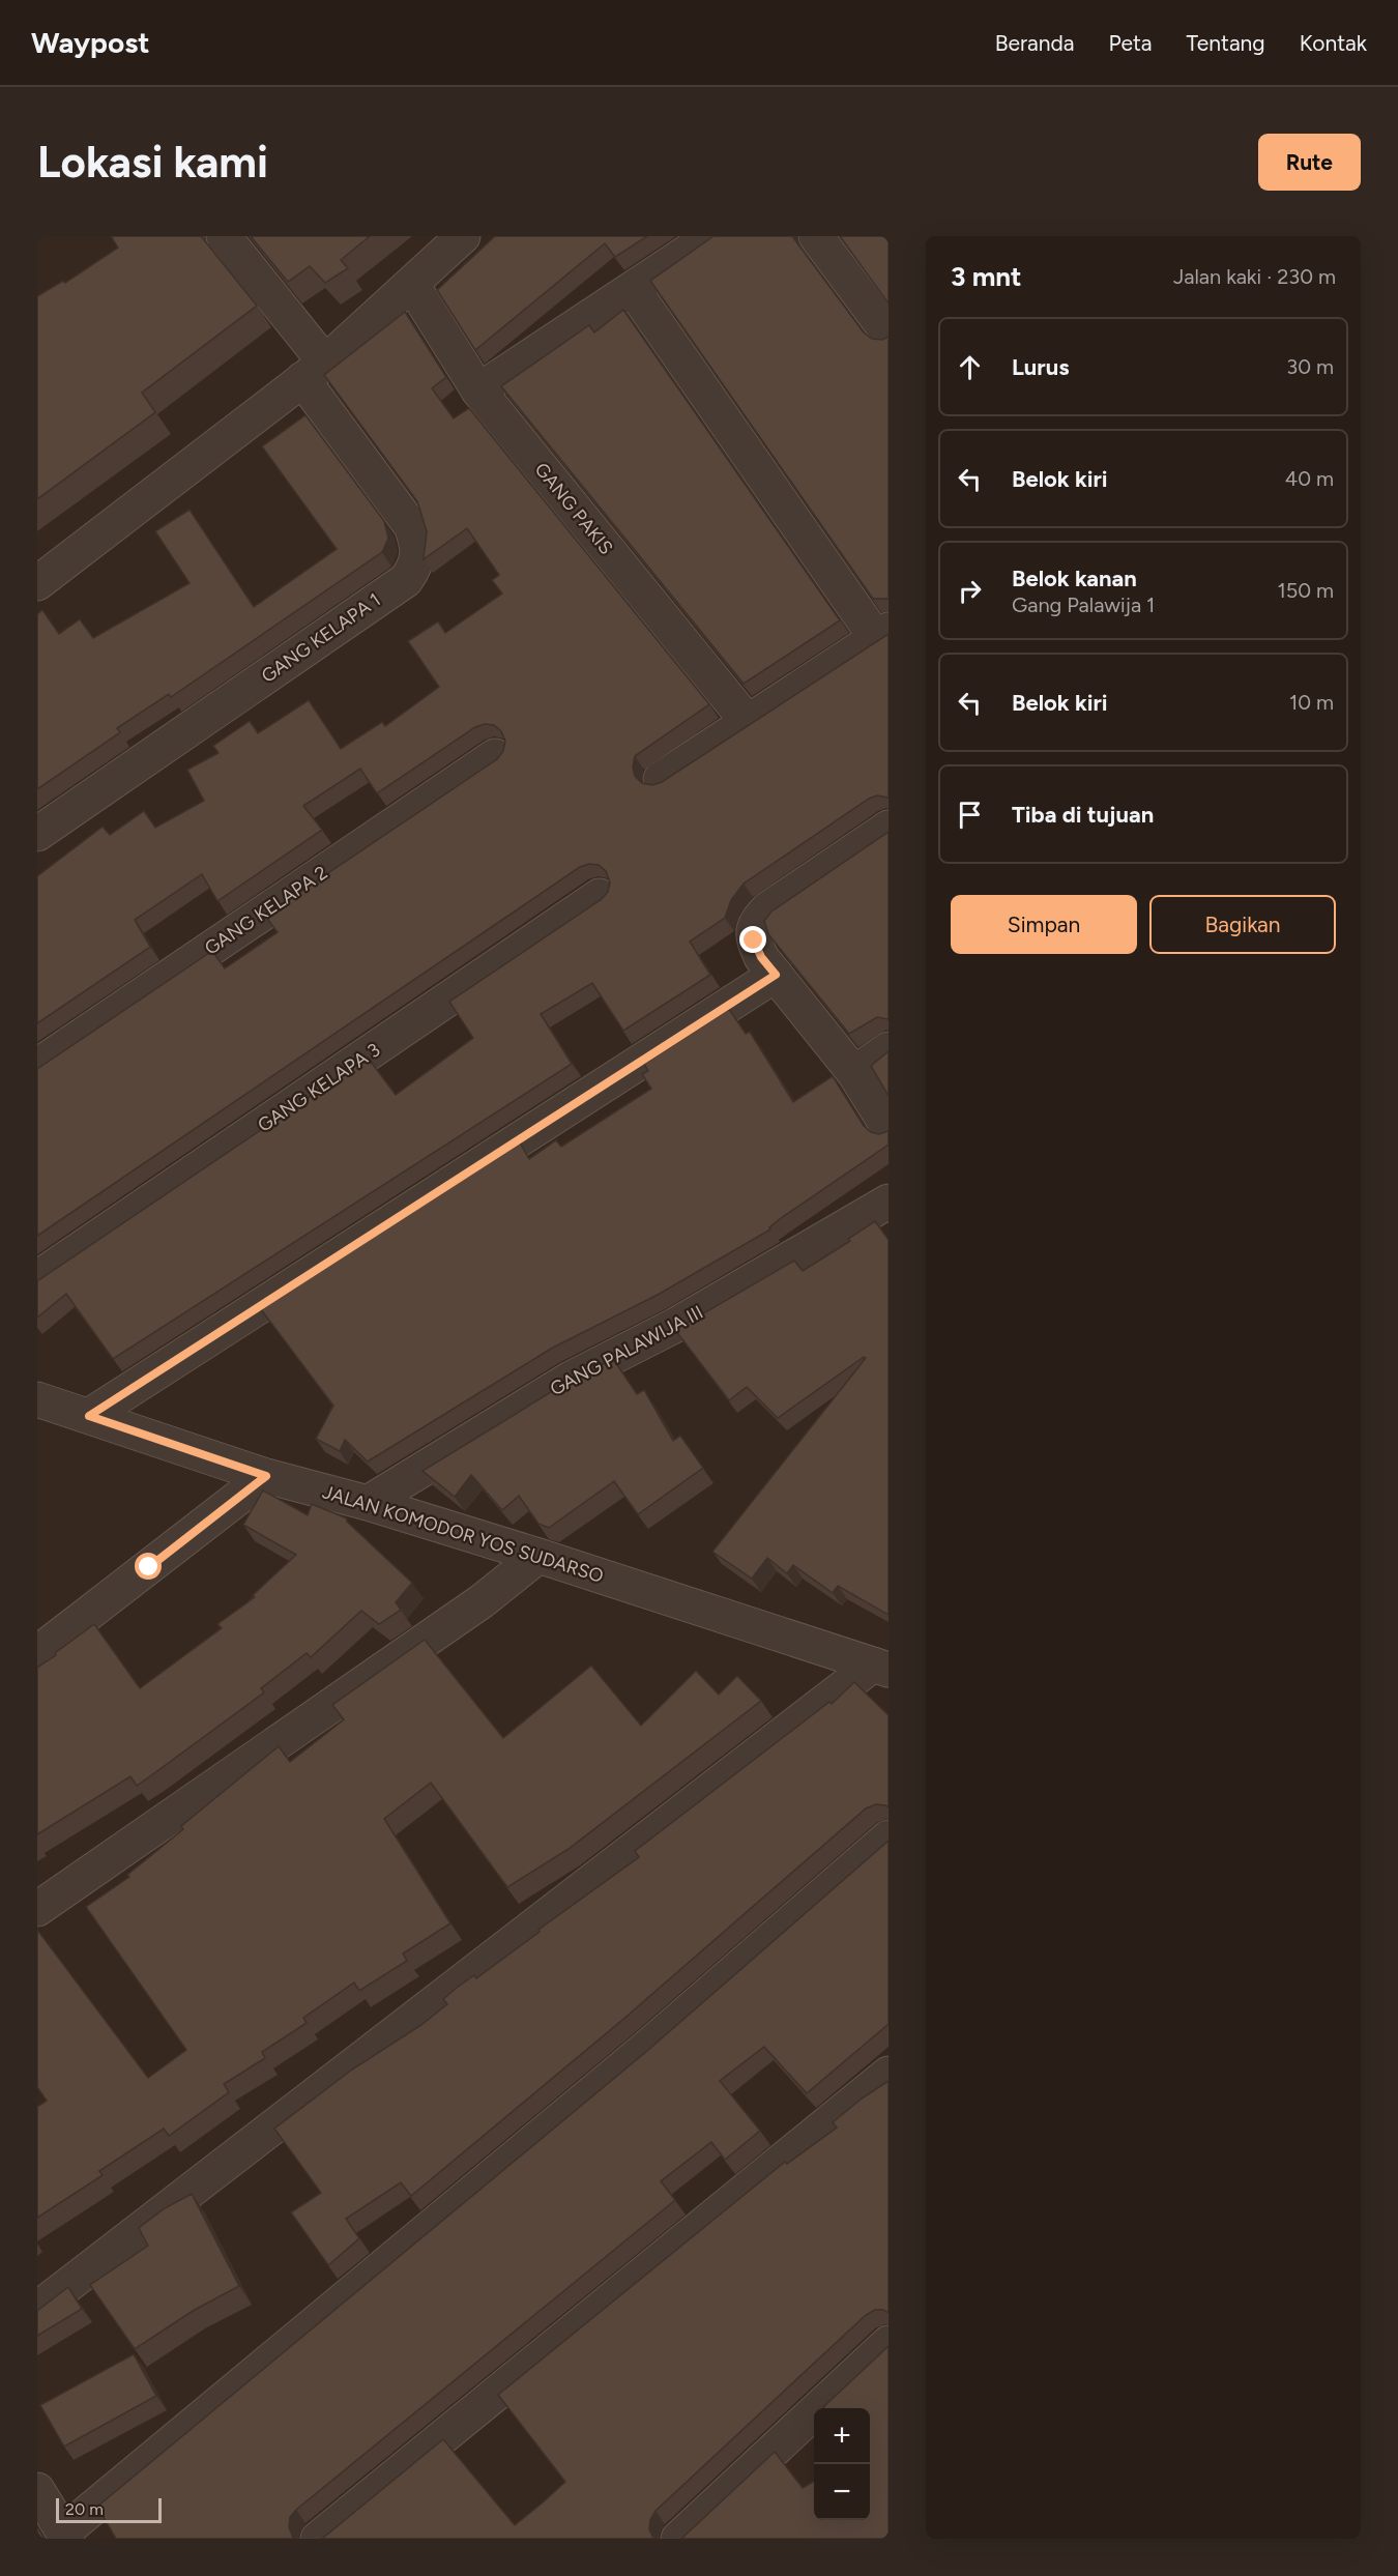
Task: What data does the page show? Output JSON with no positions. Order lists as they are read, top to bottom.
{
  "streets": {
    "street": [
      "GANG PAKIS",
      "GANG KELAPA 1",
      "GANG KELAPA 2",
      "GANG KELAPA 3",
      "GANG PALAWIJA III",
      "JALAN KOMODOR YOS SUDARSO"
    ]
  },
  "crossings": [
    ["GANG PALAWIJA III", "JALAN KOMODOR YOS SUDARSO"]
  ],
  "scale_bar": "20 m",
  "page": {
    "header": "Waypost",
    "nav": [
      "Beranda",
      "Peta",
      "Tentang",
      "Kontak"
    ],
    "buttons": [
      "Rute",
      ["Simpan", "Bagikan"]
    ],
    "title": "Lokasi kami",
    "heading": ["3 mnt", "Jalan kaki · 230 m"],
    "list": [
      ["Lurus", "30 m"],
      ["Belok kiri", "40 m"],
      ["Belok kanan", "Gang Palawija 1", "150 m"],
      ["Belok kiri", "10 m"],
      "Tiba di tujuan"
    ],
    "map_buttons": ["+", "−"],
    "scale": "20 m"
  }
}
